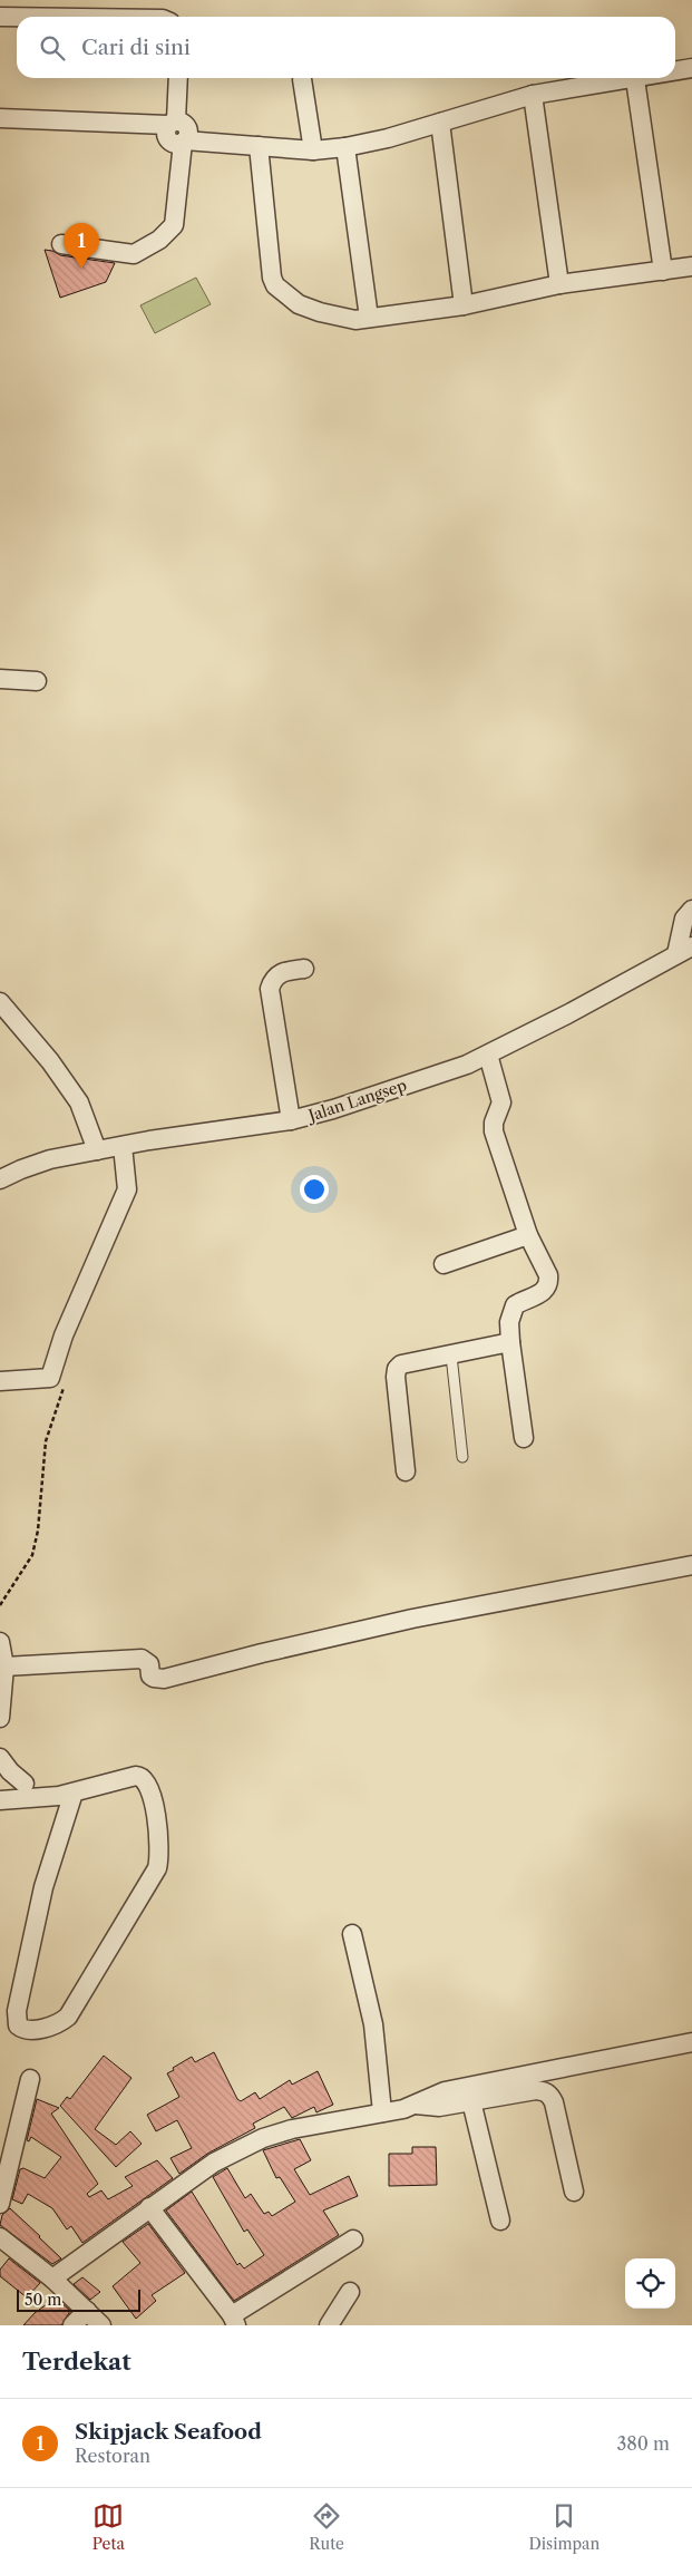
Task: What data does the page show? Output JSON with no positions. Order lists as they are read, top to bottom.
{
  "streets": {
    "street": ["Jalan Langsep"]
  },
  "scale_bar": "50 m",
  "page": {
    "search": "Cari di sini",
    "pins": "1",
    "scale": "50 m",
    "heading": "Terdekat",
    "list": [
      {
        "mark": "1",
        "name": "Skipjack Seafood",
        "note": "Restoran",
        "value": "380 m"
      }
    ],
    "nav": ["Peta", "Rute", "Disimpan"]
  }
}
